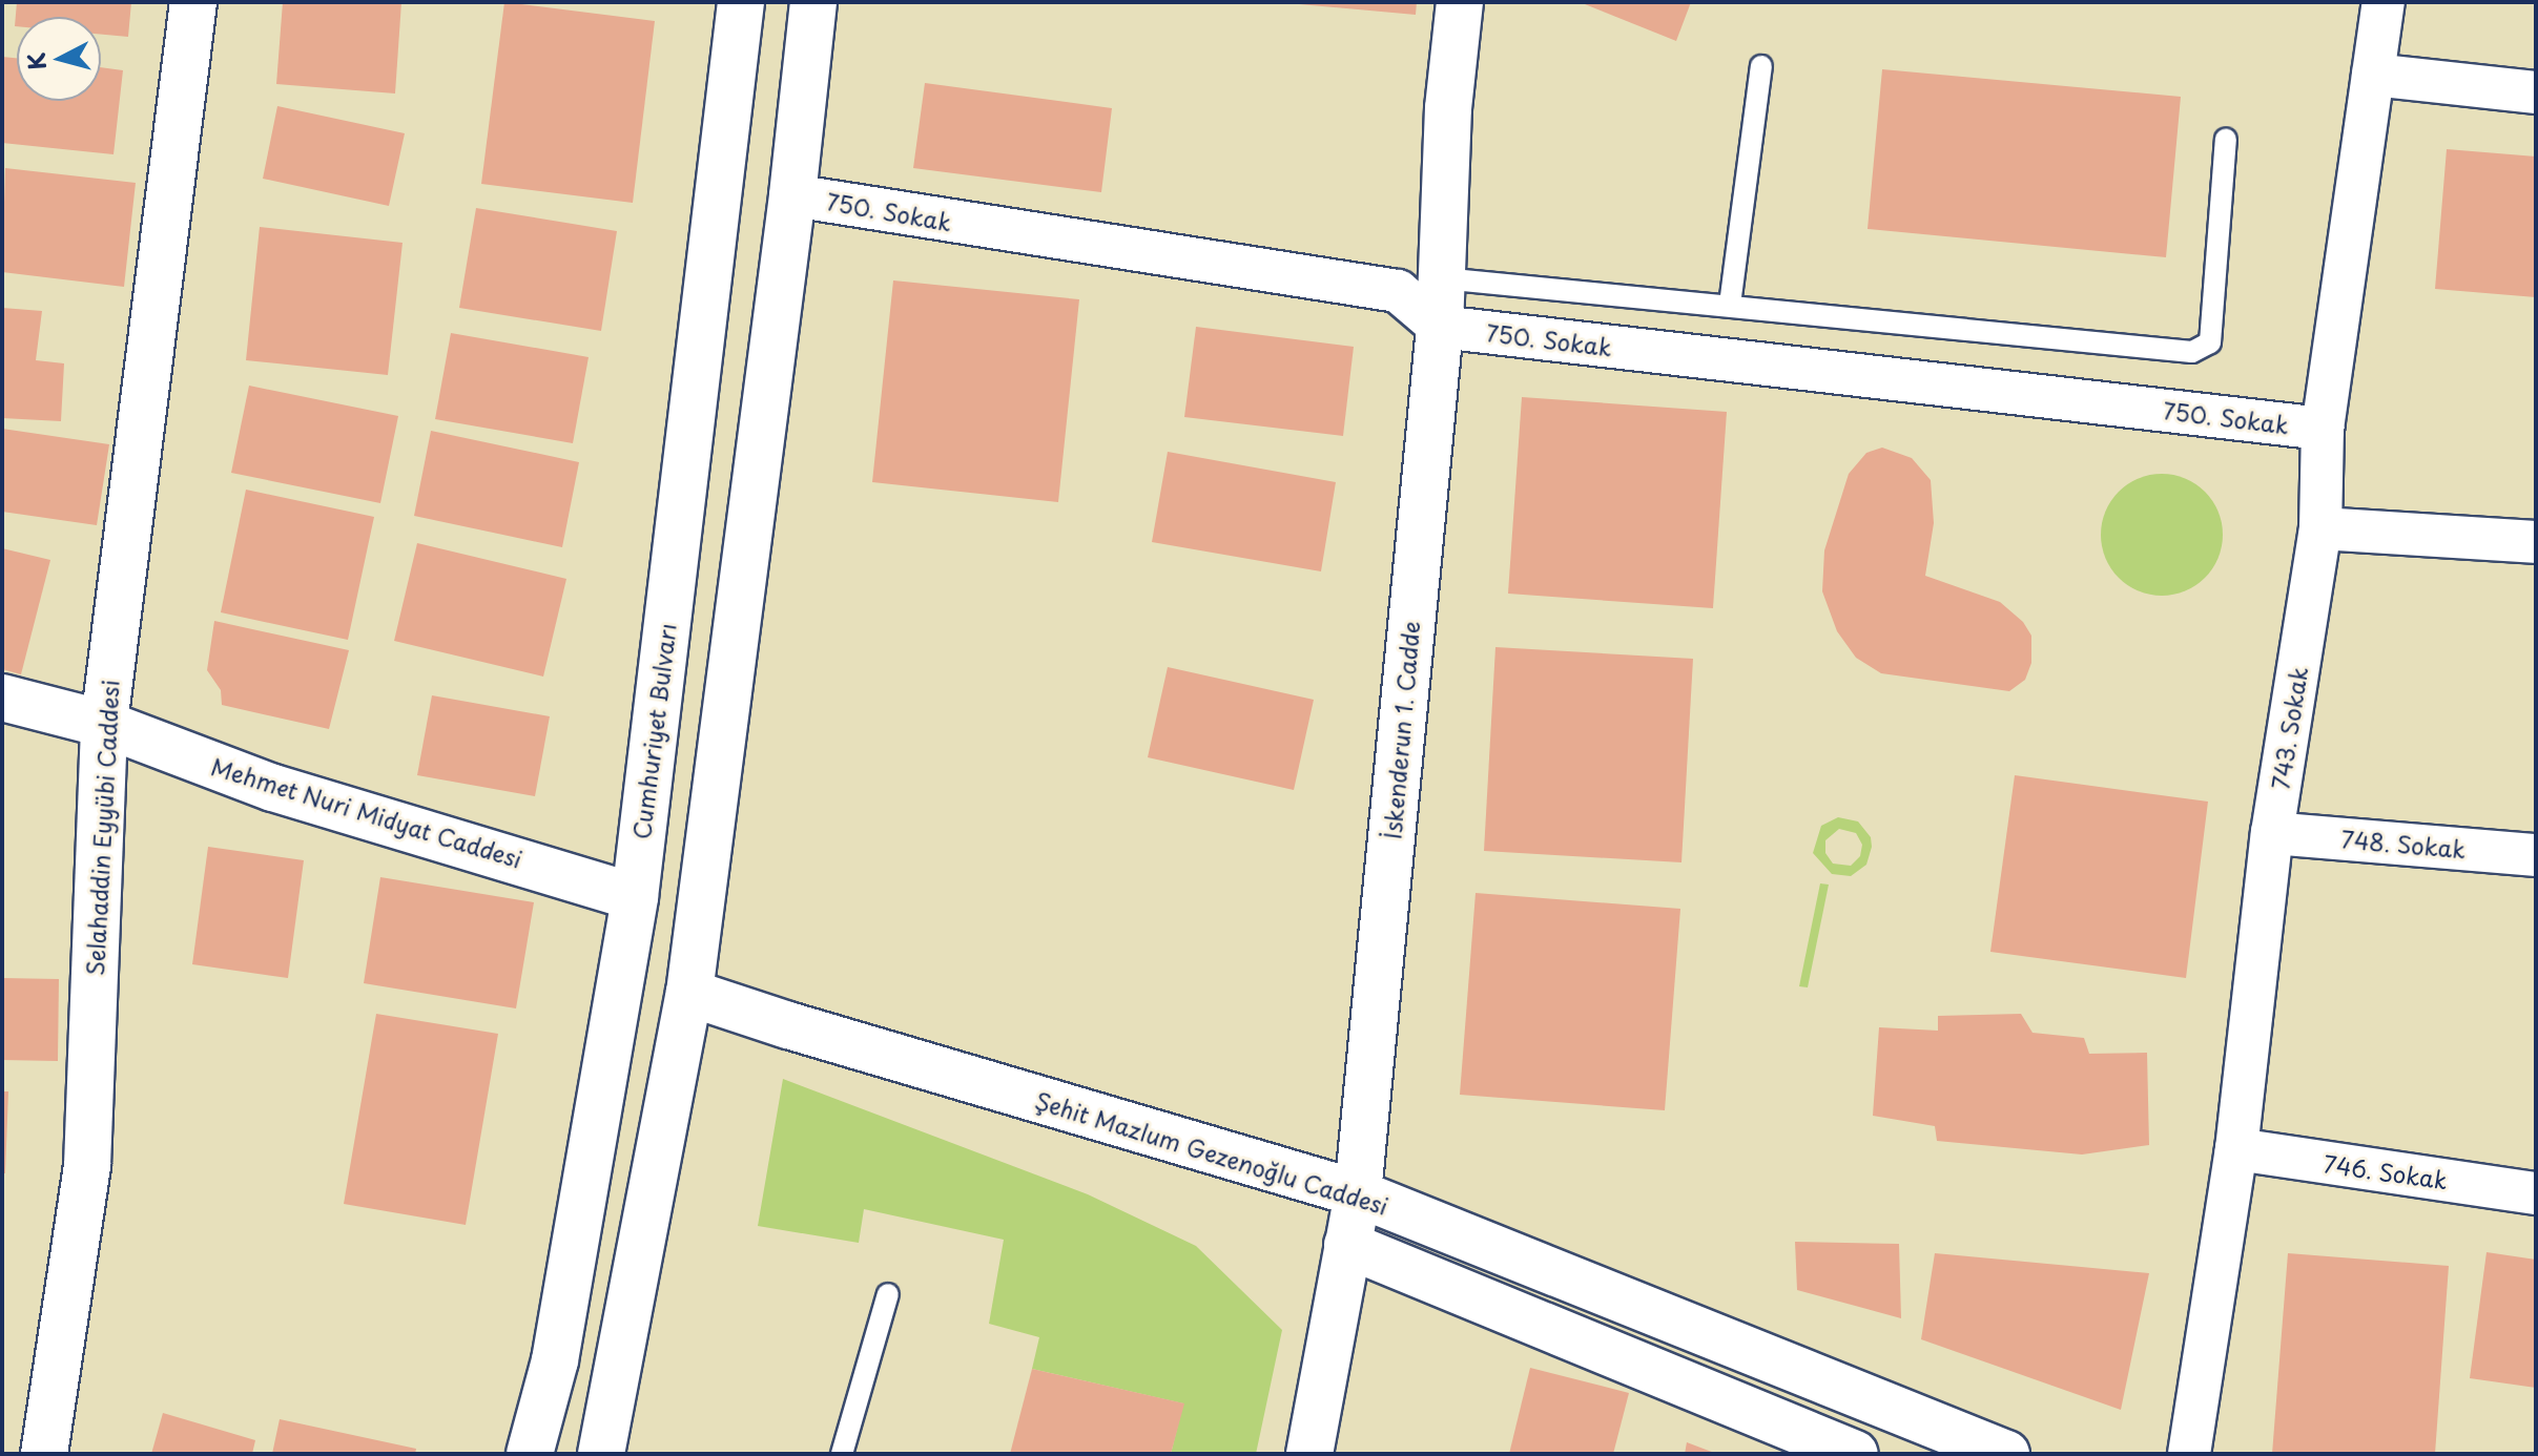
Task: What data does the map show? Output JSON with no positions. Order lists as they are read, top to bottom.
{
  "streets": {
    "street": [
      "750. Sokak",
      "743. Sokak",
      "İskenderun 1. Cadde",
      "Cumhuriyet Bulvarı",
      "Mehmet Nuri Midyat Caddesi",
      "Selahaddin Eyyübi Caddesi",
      "748. Sokak",
      "Şehit Mazlum Gezenoğlu Caddesi",
      "746. Sokak"
    ]
  },
  "crossings": [
    ["750. Sokak", "743. Sokak"],
    ["750. Sokak", "İskenderun 1. Cadde"],
    ["743. Sokak", "748. Sokak"],
    ["743. Sokak", "746. Sokak"],
    ["İskenderun 1. Cadde", "Şehit Mazlum Gezenoğlu Caddesi"],
    ["Cumhuriyet Bulvarı", "Mehmet Nuri Midyat Caddesi"],
    ["Mehmet Nuri Midyat Caddesi", "Selahaddin Eyyübi Caddesi"]
  ],
  "north": "left"
}
